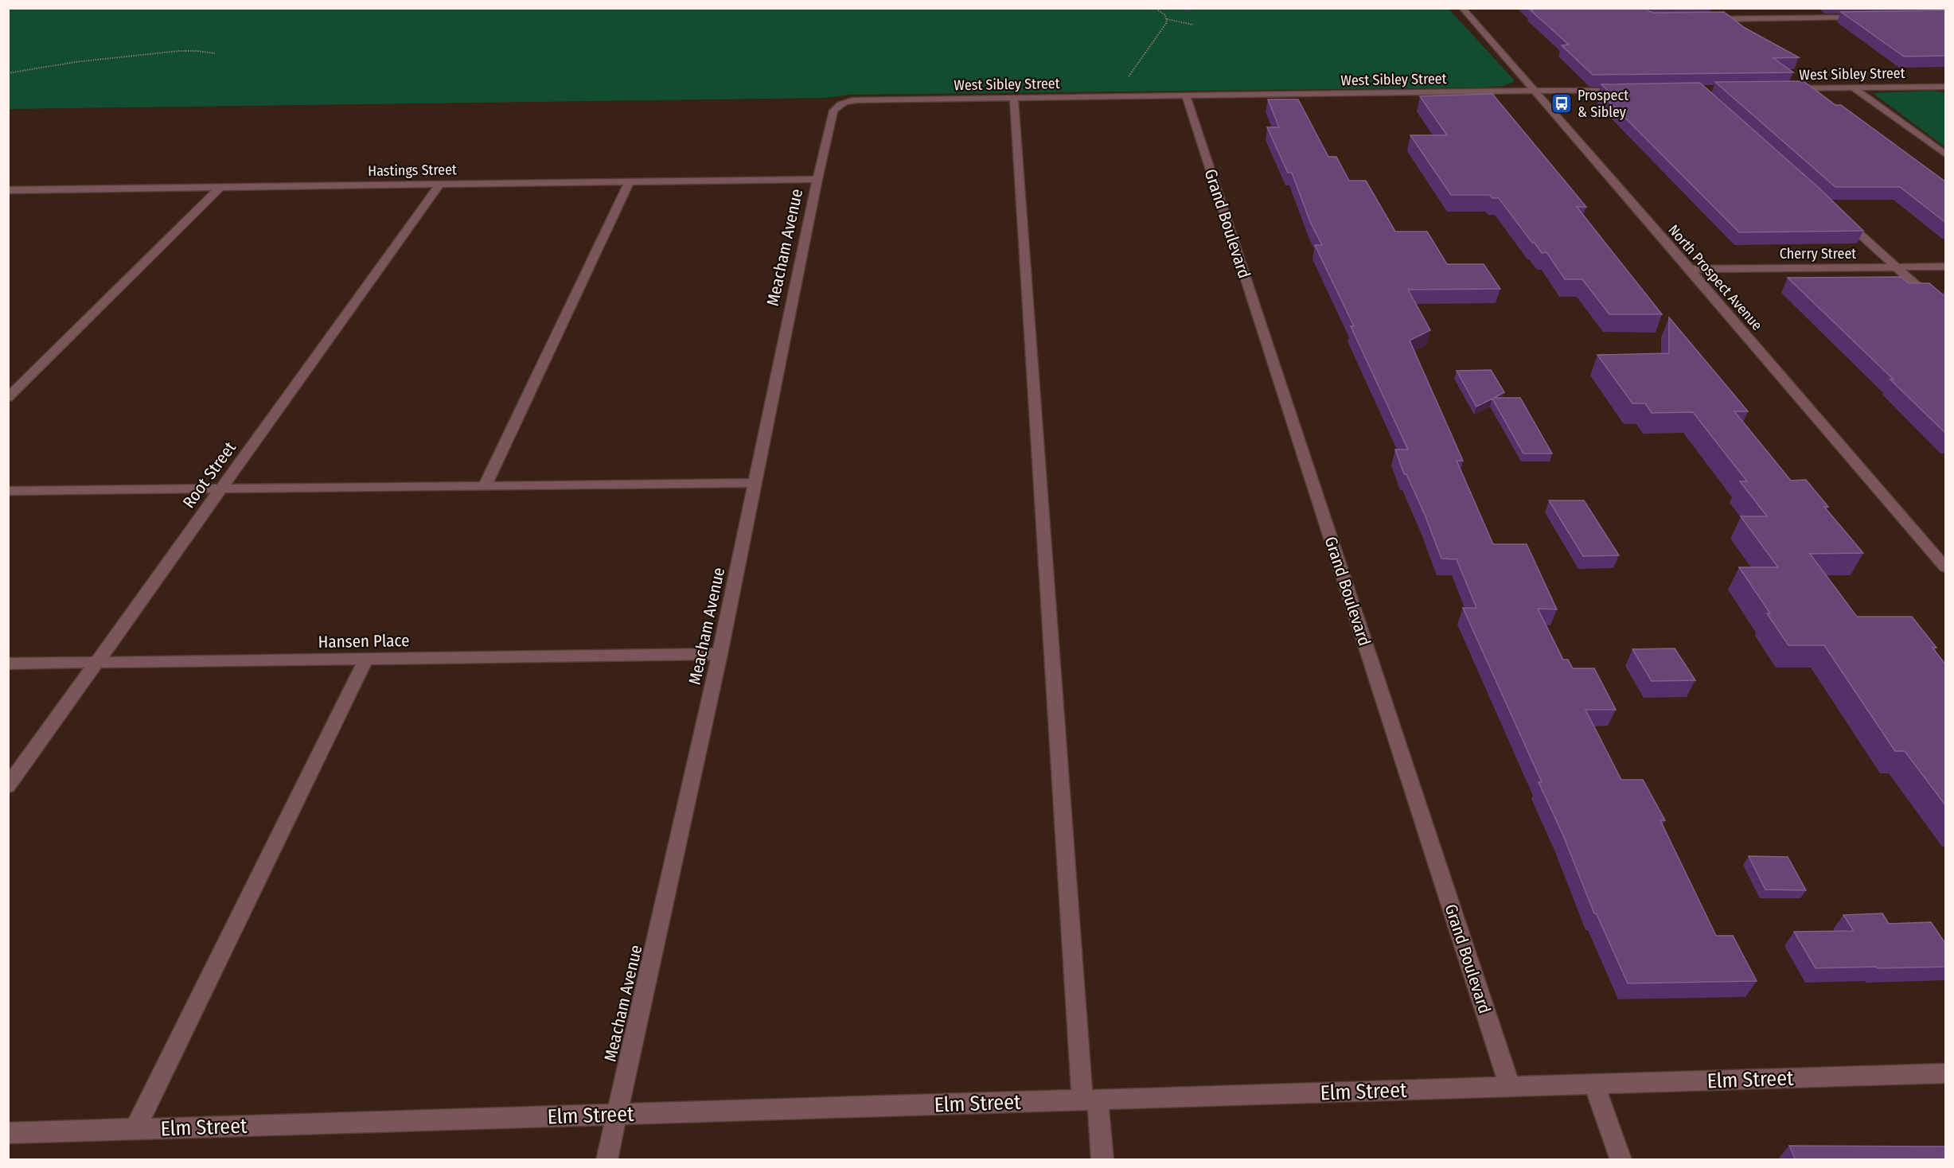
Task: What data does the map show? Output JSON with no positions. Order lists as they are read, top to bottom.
{
  "streets": {
    "street": [
      "West Sibley Street",
      "Hastings Street",
      "Grand Boulevard",
      "Meacham Avenue",
      "Cherry Street",
      "North Prospect Avenue",
      "Root Street",
      "Hansen Place",
      "Elm Street"
    ]
  },
  "crossings": [
    ["West Sibley Street", "Grand Boulevard"],
    ["West Sibley Street", "Meacham Avenue"],
    ["West Sibley Street", "North Prospect Avenue"],
    ["Hastings Street", "Meacham Avenue"],
    ["Hastings Street", "Root Street"],
    ["Grand Boulevard", "Elm Street"],
    ["Meacham Avenue", "Hansen Place"],
    ["Meacham Avenue", "Elm Street"],
    ["Cherry Street", "North Prospect Avenue"],
    ["Root Street", "Hansen Place"]
  ],
  "places": {
    "bus stop": ["Prospect & Sibley"]
  }
}
